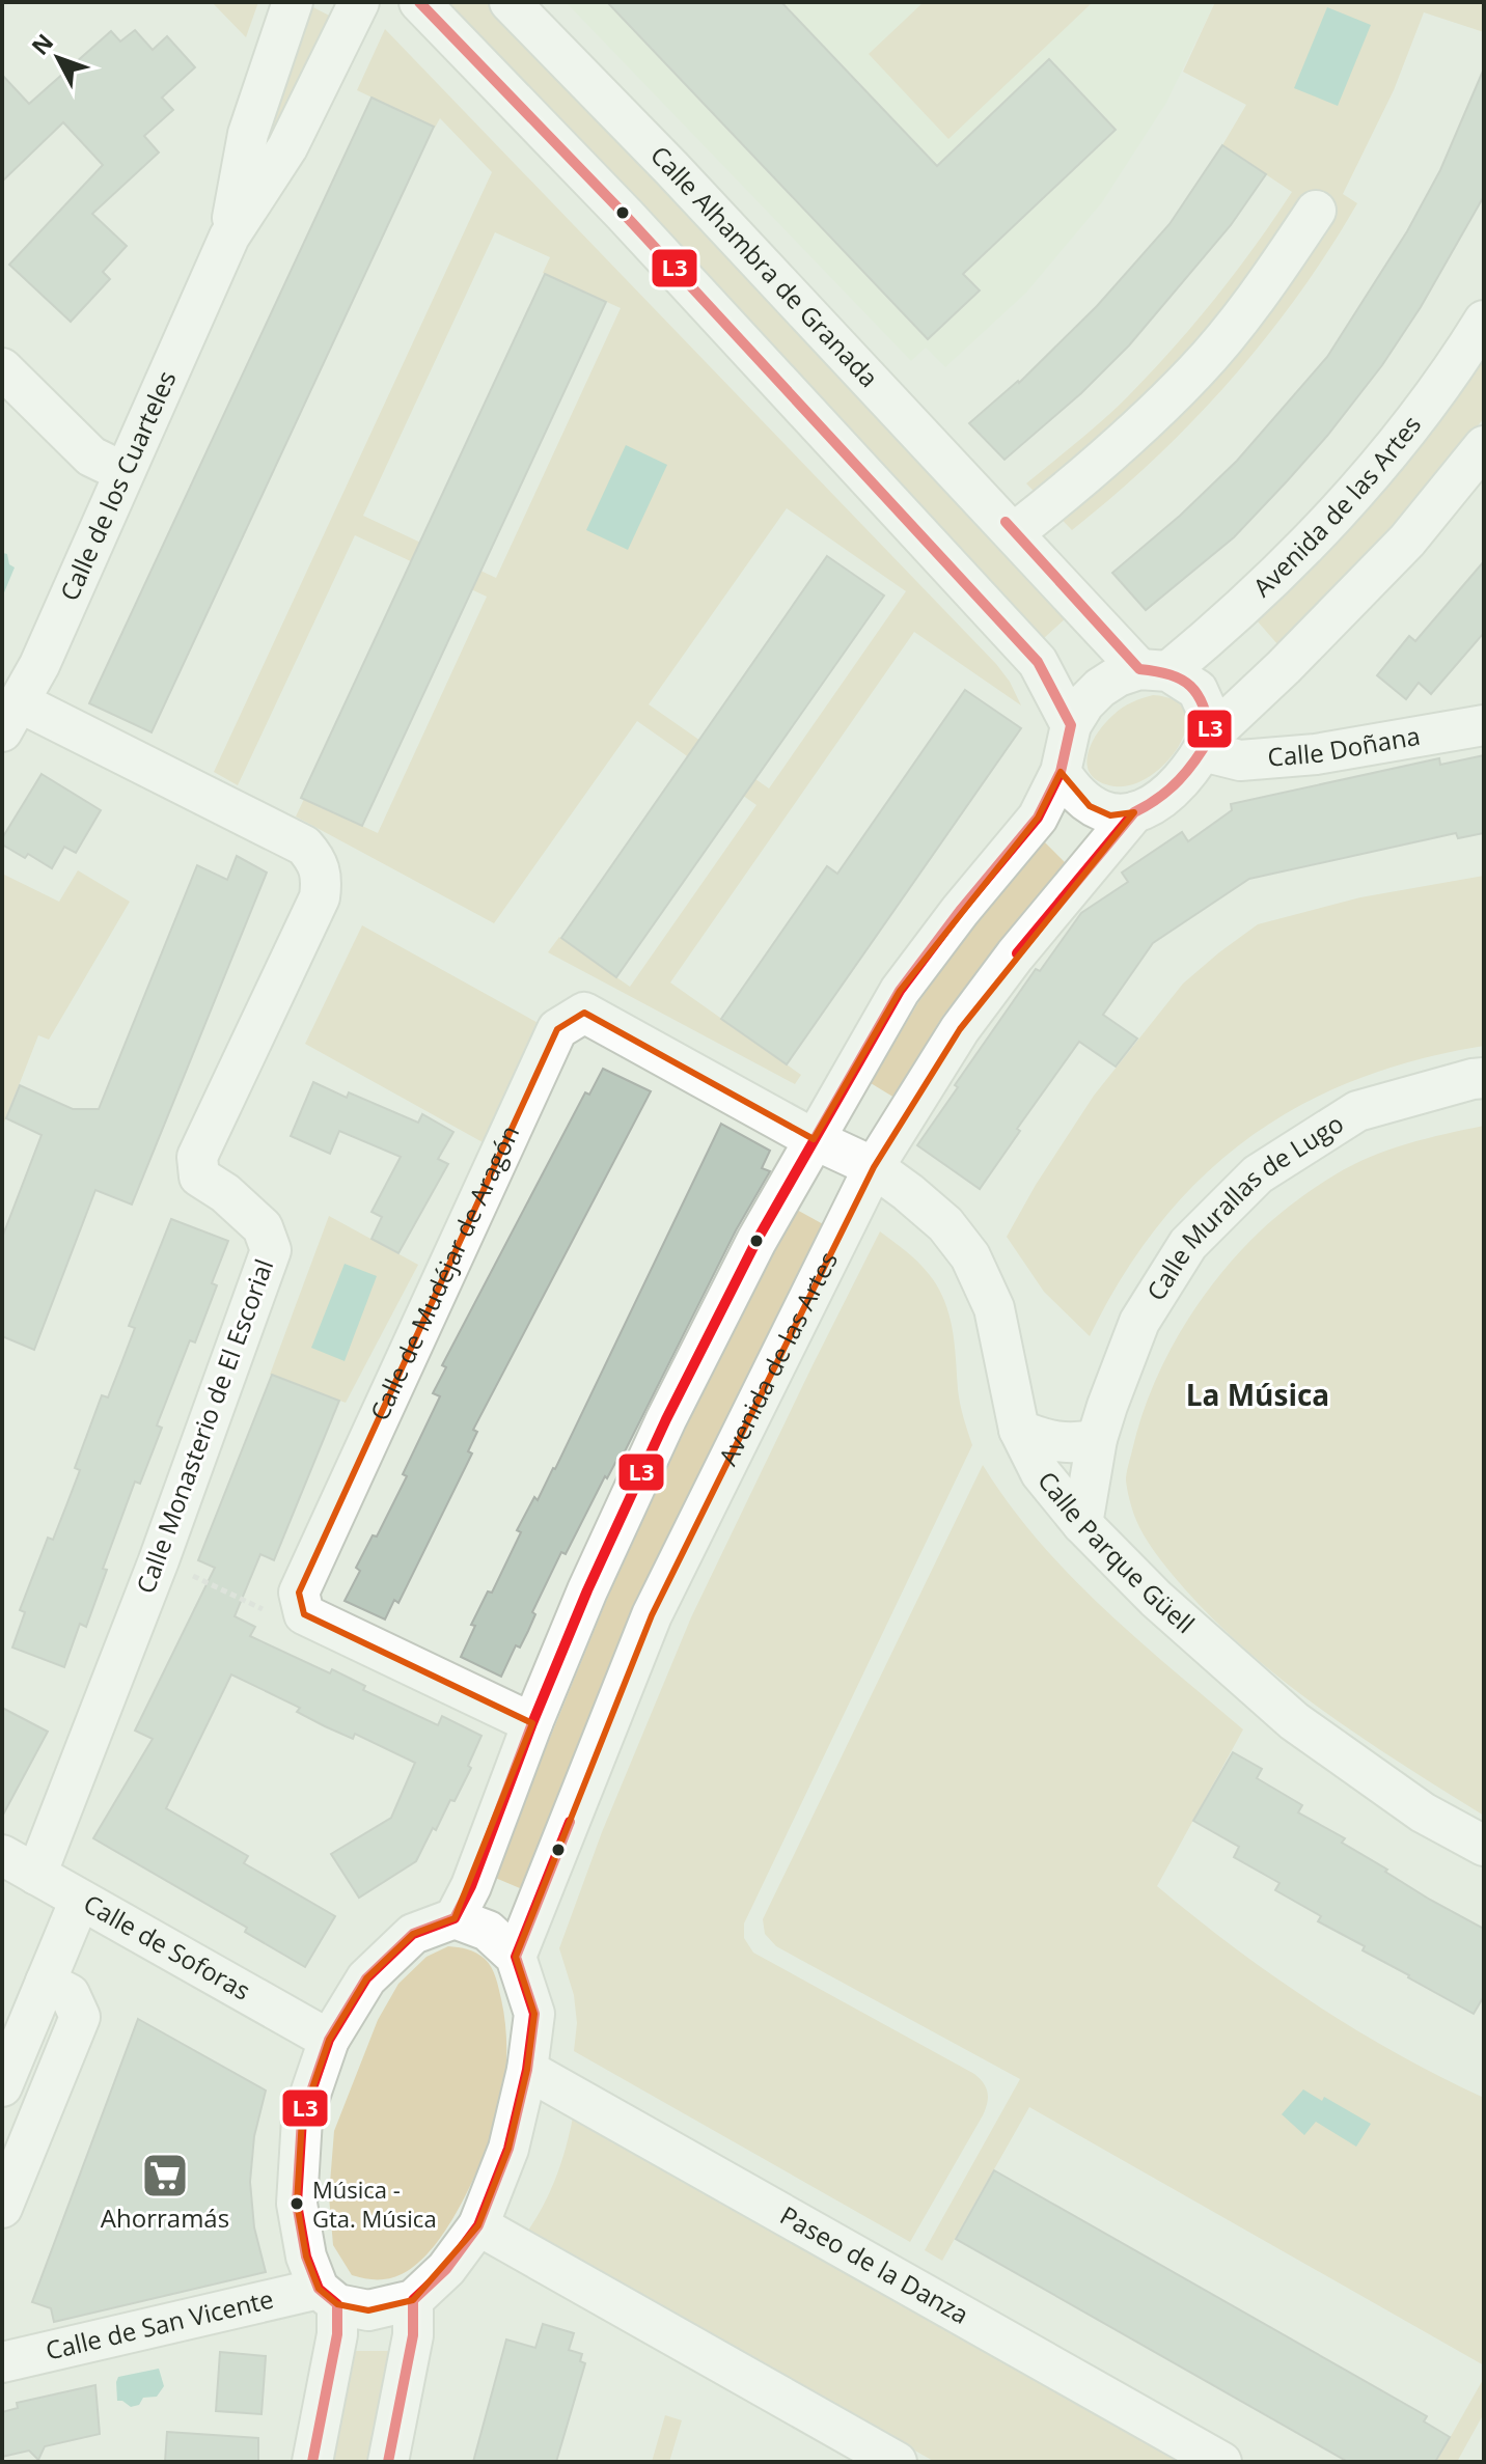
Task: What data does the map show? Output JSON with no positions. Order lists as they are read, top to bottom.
{
  "streets": {
    "street": [
      "Calle Alhambra de Granada",
      "Calle de los Cuarteles",
      "Avenida de las Artes",
      "Calle Doñana",
      "Calle Murallas de Lugo",
      "Calle de Mudéjar de Aragón",
      "Calle Monasterio de El Escorial",
      "Calle Parque Güell",
      "Calle de Soforas",
      "Paseo de la Danza",
      "Calle de San Vicente"
    ]
  },
  "crossings": [
    ["Calle Alhambra de Granada", "Avenida de las Artes"],
    ["Calle Alhambra de Granada", "Calle Doñana"],
    ["Calle de los Cuarteles", "Calle Monasterio de El Escorial"],
    ["Avenida de las Artes", "Calle Doñana"],
    ["Avenida de las Artes", "Calle de Mudéjar de Aragón"],
    ["Avenida de las Artes", "Calle Parque Güell"],
    ["Calle Murallas de Lugo", "Calle Parque Güell"],
    ["Calle de Mudéjar de Aragón", "Calle Parque Güell"],
    ["Calle Monasterio de El Escorial", "Calle de Soforas"]
  ],
  "districts": ["La Música"],
  "places": {
    "supermarket": ["Ahorramás"],
    "other": ["Música - Gta. Música"]
  },
  "lines": ["transit line L3"],
  "north": "top left"
}
